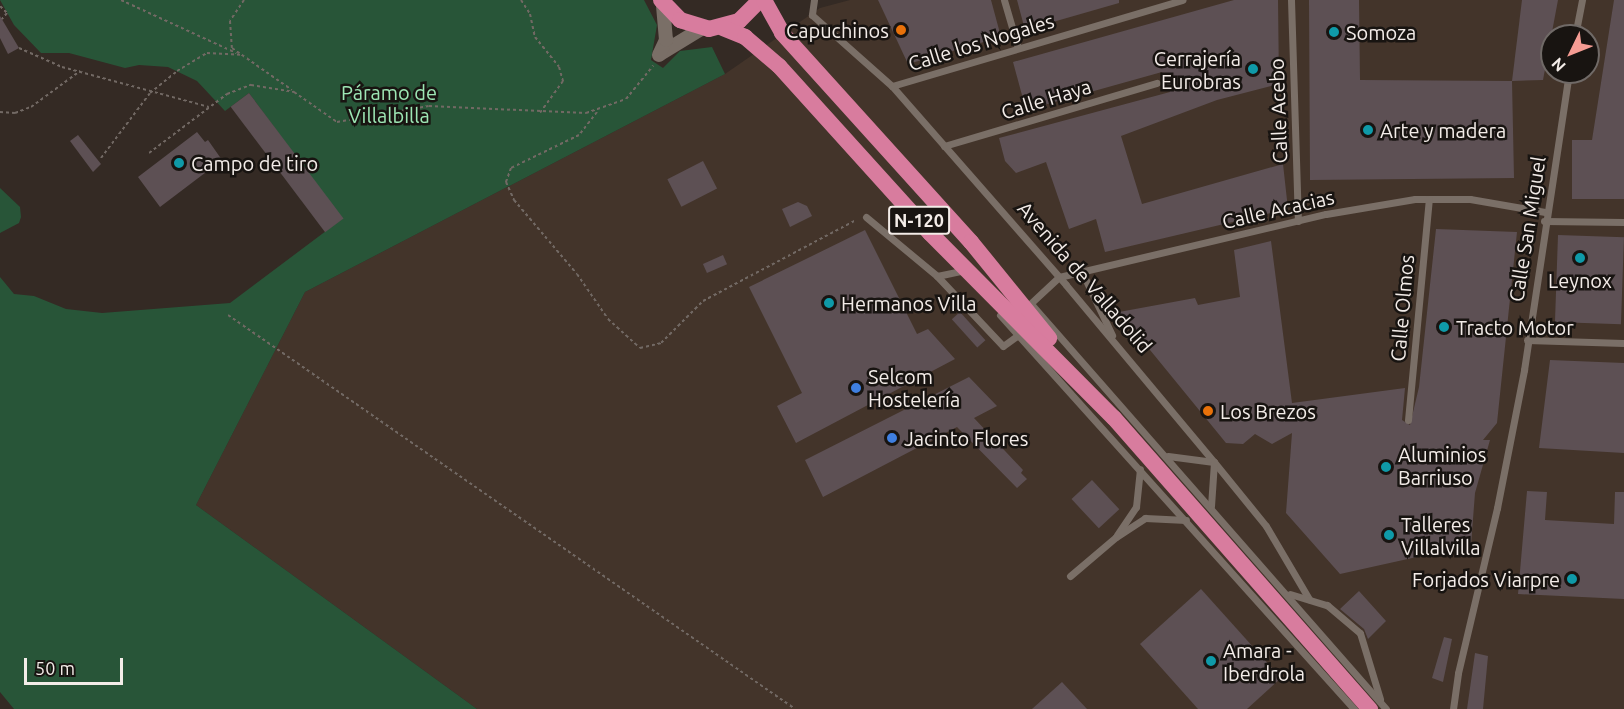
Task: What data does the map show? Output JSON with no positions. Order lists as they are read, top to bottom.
{
  "streets": {
    "highway": ["N-120"],
    "lane": [
      "Calle los Nogales",
      "Calle Haya",
      "Calle Acebo",
      "Calle Acacias",
      "Calle San Miguel",
      "Avenida de Valladolid",
      "Calle Olmos"
    ]
  },
  "crossings": [
    ["Calle los Nogales", "Avenida de Valladolid"],
    ["Calle Haya", "Avenida de Valladolid"],
    ["Calle Acebo", "Calle Acacias"],
    ["Calle Acacias", "Calle San Miguel"],
    ["Calle Acacias", "Avenida de Valladolid"],
    ["Calle Acacias", "Calle Olmos"]
  ],
  "parks": ["Páramo de Villalbilla"],
  "places": [
    "Capuchinos",
    "Somoza",
    "Cerrajería Eurobras",
    "Arte y madera",
    "Campo de tiro",
    "Leynox",
    "Hermanos Villa",
    "Tracto Motor",
    "Selcom Hostelería",
    "Los Brezos",
    "Jacinto Flores",
    "Aluminios Barriuso",
    "Talleres Villalvilla",
    "Forjados Viarpre",
    "Amara - Iberdrola"
  ],
  "scale_bar": "50 m",
  "north": "bottom left"
}
